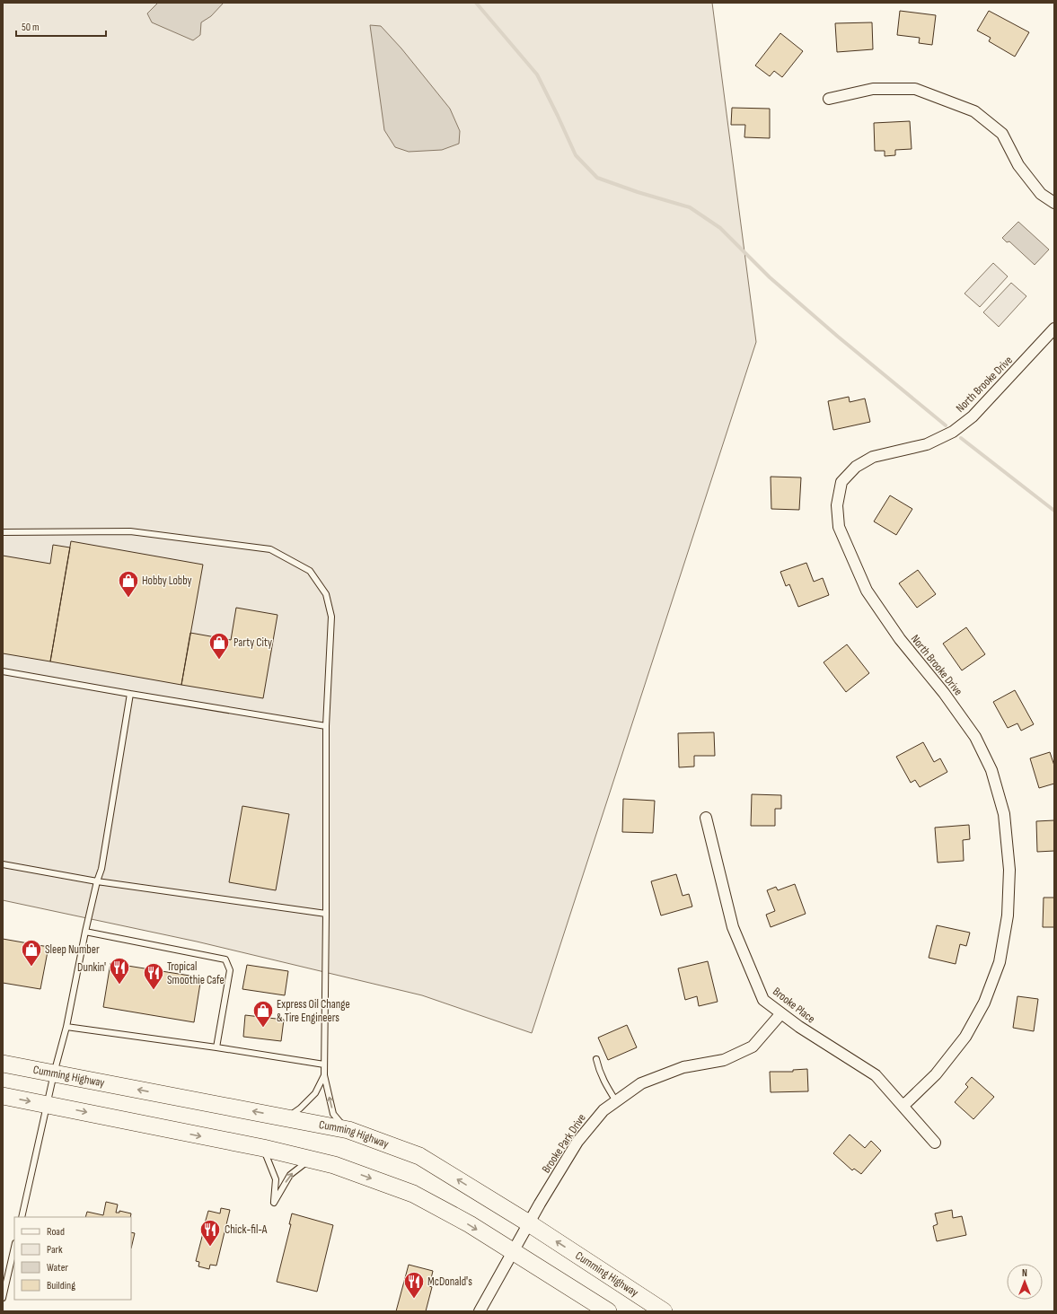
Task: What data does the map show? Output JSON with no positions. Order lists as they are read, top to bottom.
{
  "streets": {
    "main road": ["Cumming Highway"],
    "street": ["North Brooke Drive", "Brooke Place", "Brooke Park Drive"]
  },
  "crossings": [
    ["North Brooke Drive", "Brooke Place"],
    ["Brooke Place", "Brooke Park Drive"],
    ["Cumming Highway", "Brooke Park Drive"]
  ],
  "places": {
    "shop": [
      "Hobby Lobby",
      "Party City",
      "Sleep Number",
      "Express Oil Change & Tire Engineers"
    ],
    "restaurant": [
      "Dunkin'",
      "Tropical Smoothie Cafe",
      "Chick-fil-A",
      "McDonald's"
    ]
  },
  "legend": [
    "Road",
    "Park",
    "Water",
    "Building"
  ],
  "scale_bar": "50 m",
  "north": "top"
}
